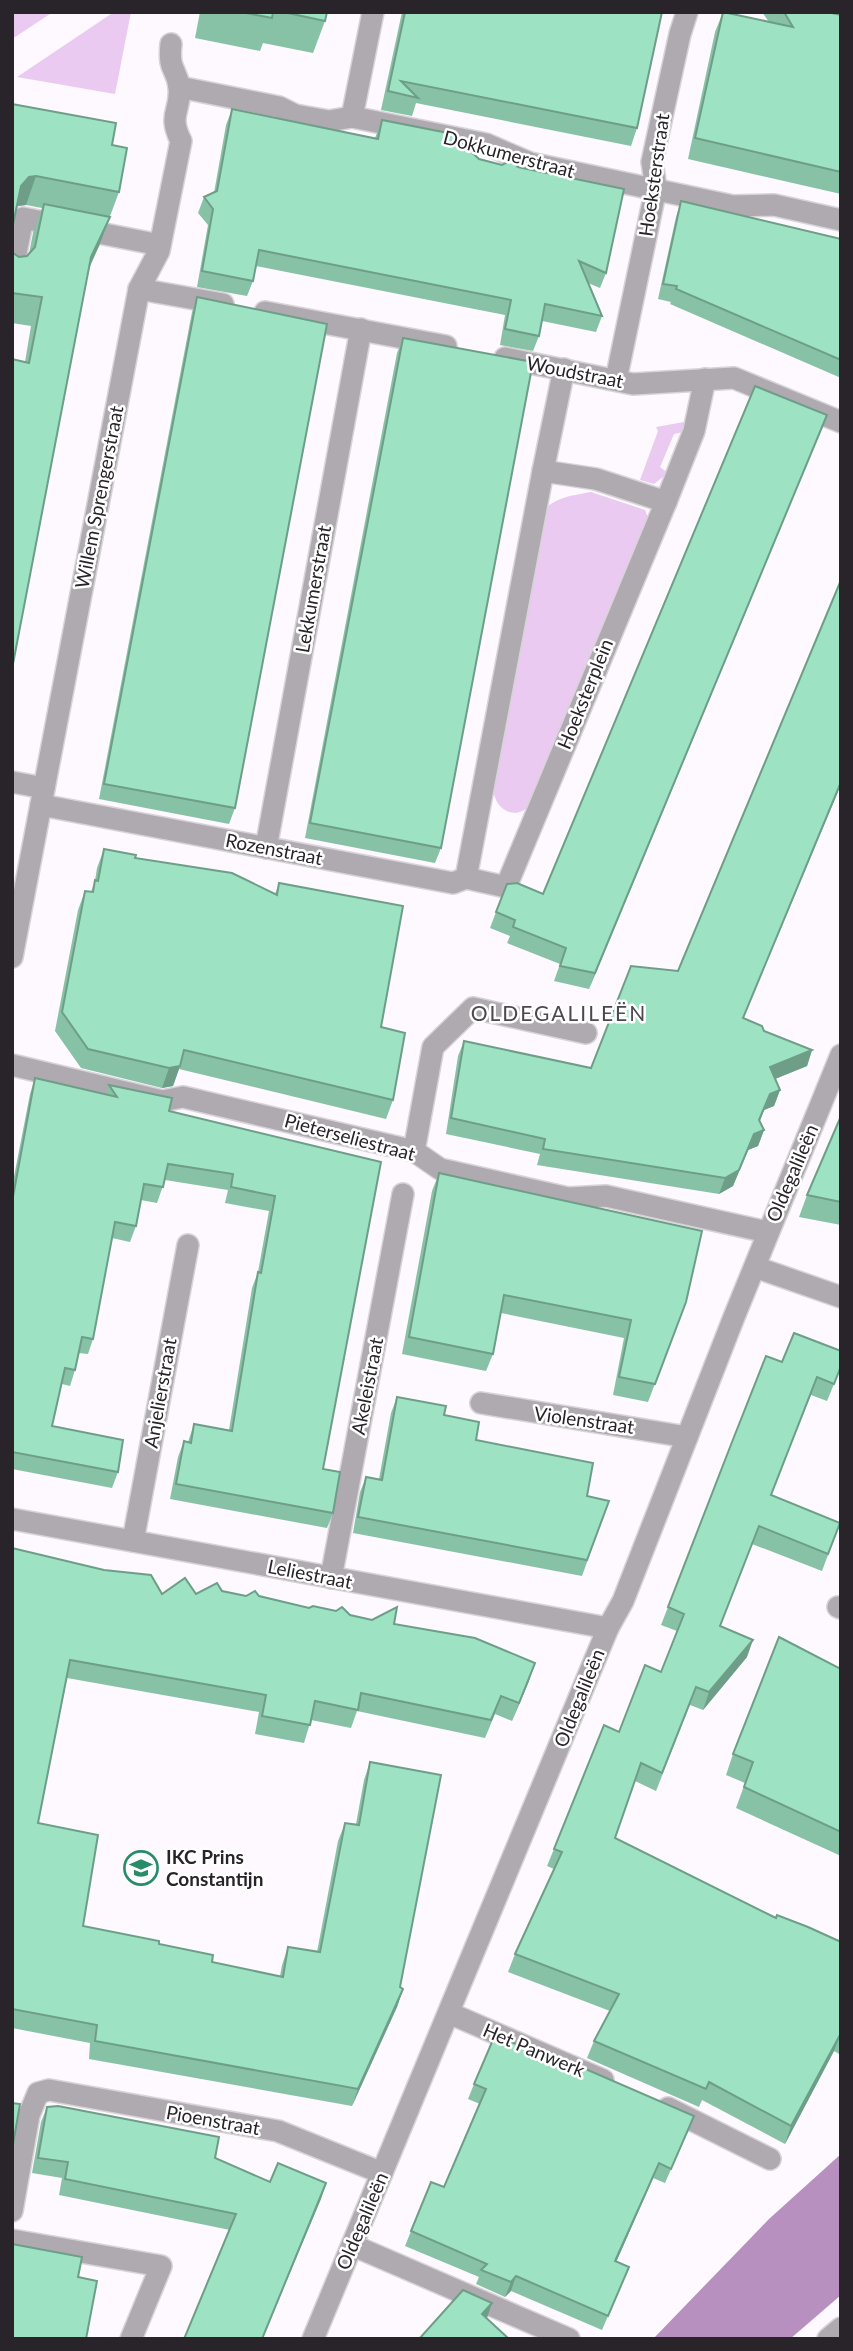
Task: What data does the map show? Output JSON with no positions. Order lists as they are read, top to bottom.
{
  "streets": {
    "street": [
      "Dokkumerstraat",
      "Hoeksterstraat",
      "Woudstraat",
      "Willem Sprengerstraat",
      "Lekkumerstraat",
      "Hoeksterplein",
      "Rozenstraat",
      "Pieterseliestraat",
      "Oldegalileën",
      "Akeleistraat",
      "Anjelierstraat",
      "Violenstraat",
      "Leliestraat",
      "Het Panwerk",
      "Pioenstraat"
    ]
  },
  "crossings": [
    ["Dokkumerstraat", "Hoeksterstraat"],
    ["Dokkumerstraat", "Willem Sprengerstraat"],
    ["Hoeksterstraat", "Woudstraat"],
    ["Woudstraat", "Willem Sprengerstraat"],
    ["Woudstraat", "Lekkumerstraat"],
    ["Woudstraat", "Hoeksterplein"],
    ["Willem Sprengerstraat", "Rozenstraat"],
    ["Lekkumerstraat", "Rozenstraat"],
    ["Hoeksterplein", "Rozenstraat"],
    ["Pieterseliestraat", "Oldegalileën"],
    ["Oldegalileën", "Violenstraat"],
    ["Oldegalileën", "Leliestraat"],
    ["Oldegalileën", "Het Panwerk"],
    ["Oldegalileën", "Pioenstraat"],
    ["Akeleistraat", "Leliestraat"],
    ["Anjelierstraat", "Leliestraat"]
  ],
  "districts": ["OLDEGALILEËN"],
  "places": {
    "school or university": ["IKC Prins Constantijn"]
  }
}
